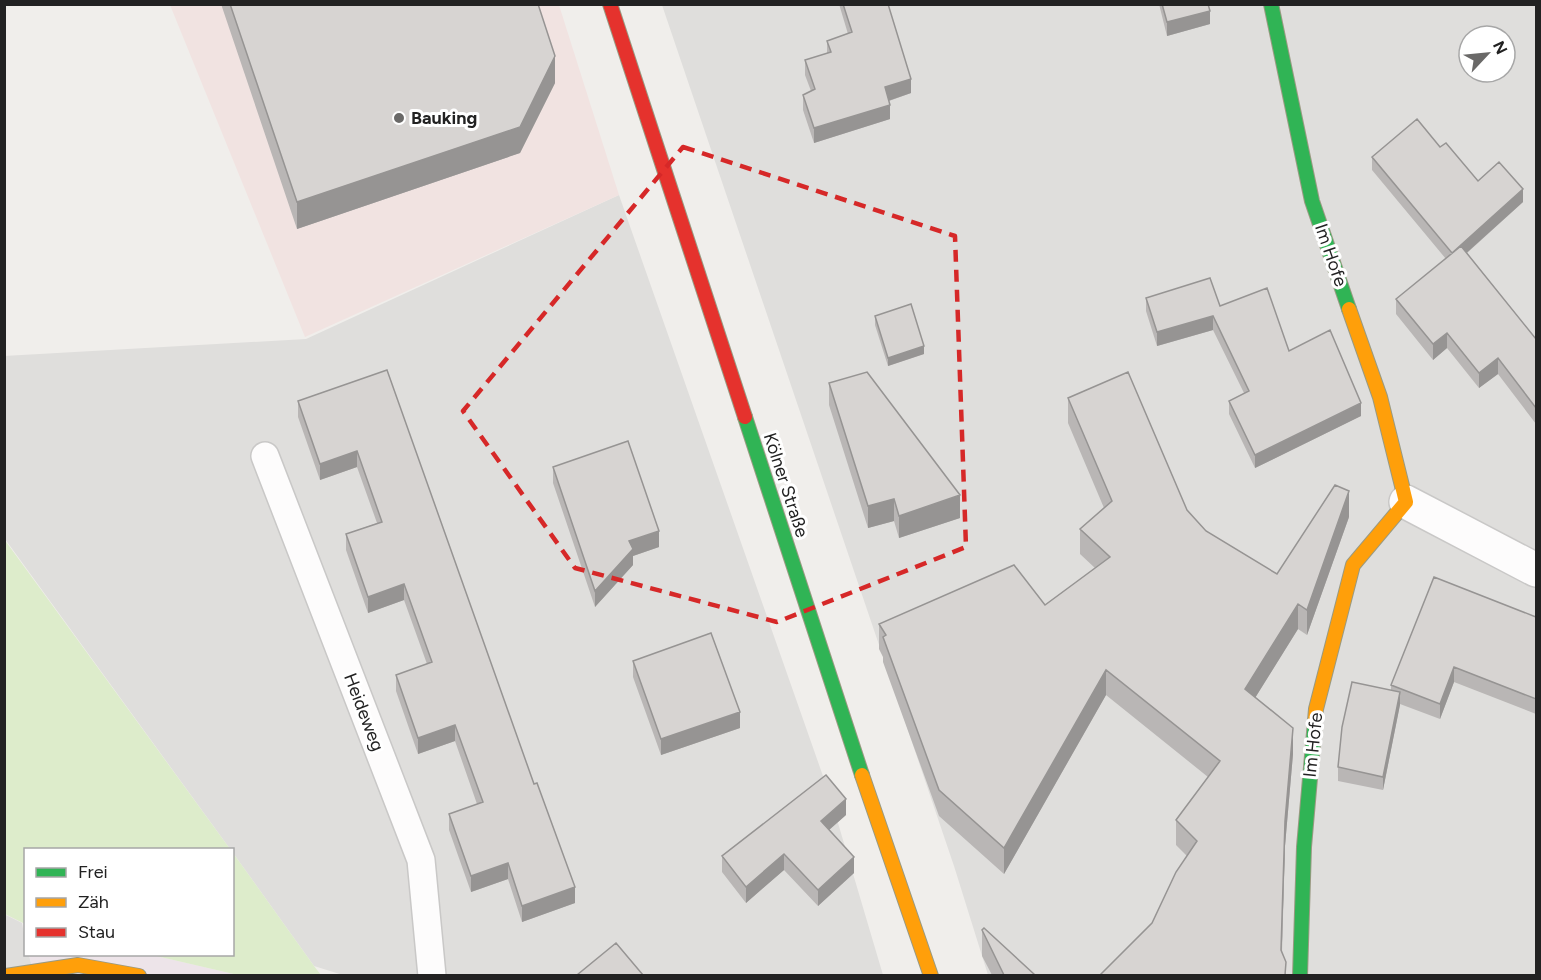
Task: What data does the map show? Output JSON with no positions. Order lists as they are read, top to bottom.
{
  "streets": {
    "street": ["Im Hofe", "Kölner Straße"],
    "lane": ["Heideweg"]
  },
  "places": ["Bauking"],
  "legend": ["Frei", "Zäh", "Stau"],
  "north": "top right"
}
